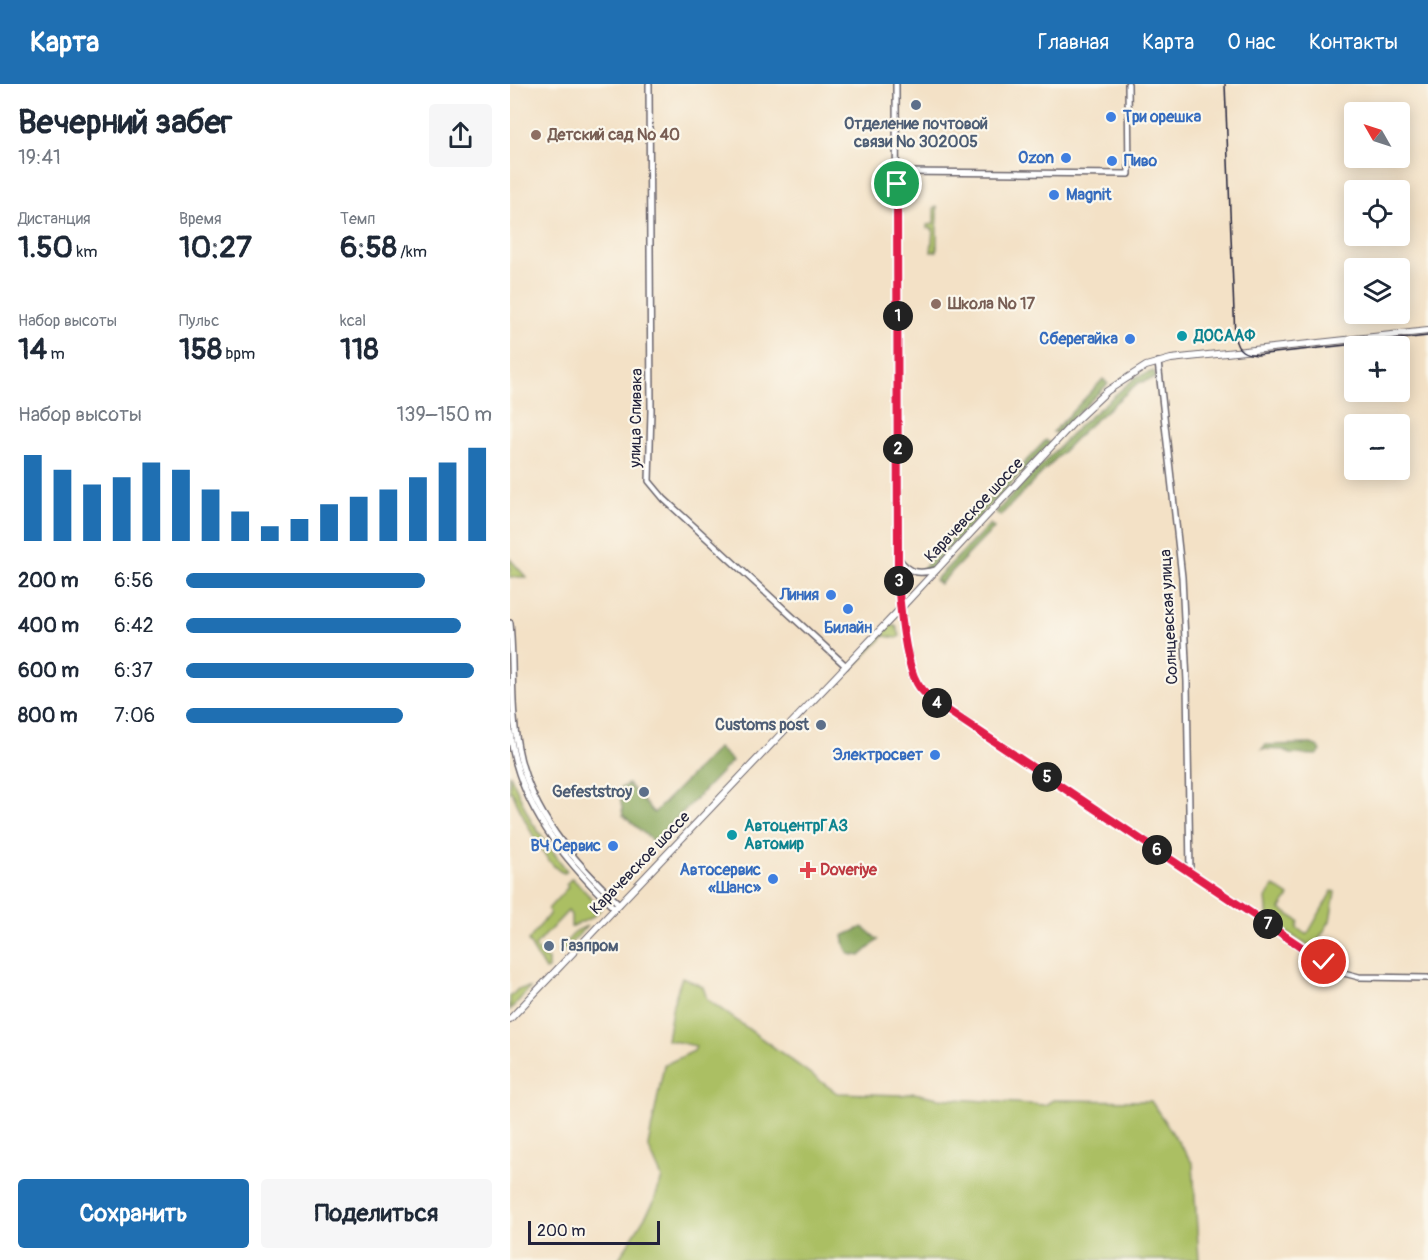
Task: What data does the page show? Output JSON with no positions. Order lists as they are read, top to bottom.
{
  "streets": {
    "highway": ["Карачевское шоссе"],
    "main road": ["улица Спивака", "Солнцевская улица"]
  },
  "crossings": [
    ["улица Спивака", "Карачевское шоссе"],
    ["Карачевское шоссе", "Солнцевская улица"]
  ],
  "places": {
    "other": [
      "Отделение почтовой связи № 302005",
      "Три орешка",
      "Детский сад № 40",
      "Ozon",
      "Пиво",
      "Magnit",
      "Школа № 17",
      "ДОСААФ",
      "Сберегайка",
      "Линия",
      "Билайн",
      "Customs post",
      "Электросвет",
      "Gefeststroy",
      "АвтоцентрГАЗ Автомир",
      "ВЧ Сервис",
      "Автосервис «Шанс»",
      "Газпром"
    ],
    "health": ["Doveriye"]
  },
  "scale_bar": "200 m",
  "north": "top left",
  "page": {
    "header": "Карта",
    "nav": [
      "Главная",
      "Карта",
      "О нас",
      "Контакты"
    ],
    "heading": ["Вечерний забег", "19:41"],
    "map_buttons": ["+", "−"],
    "stats": [
      ["Дистанция", "1.50 km"],
      ["Время", "10:27"],
      ["Темп", "6:58 /km"],
      ["Набор высоты", "14 m"],
      ["Пульс", "158 bpm"],
      ["kcal", "118"]
    ],
    "pins": [
      "1",
      "2",
      "3",
      "4",
      "5",
      "6",
      "7"
    ],
    "chart": ["Набор высоты", "139–150 m"],
    "list": [
      {
        "name": "200 m",
        "note": "6:56"
      },
      {
        "name": "400 m",
        "note": "6:42"
      },
      {
        "name": "600 m",
        "note": "6:37"
      },
      {
        "name": "800 m",
        "note": "7:06"
      }
    ],
    "buttons": ["Сохранить", "Поделиться"],
    "scale": "200 m"
  }
}
